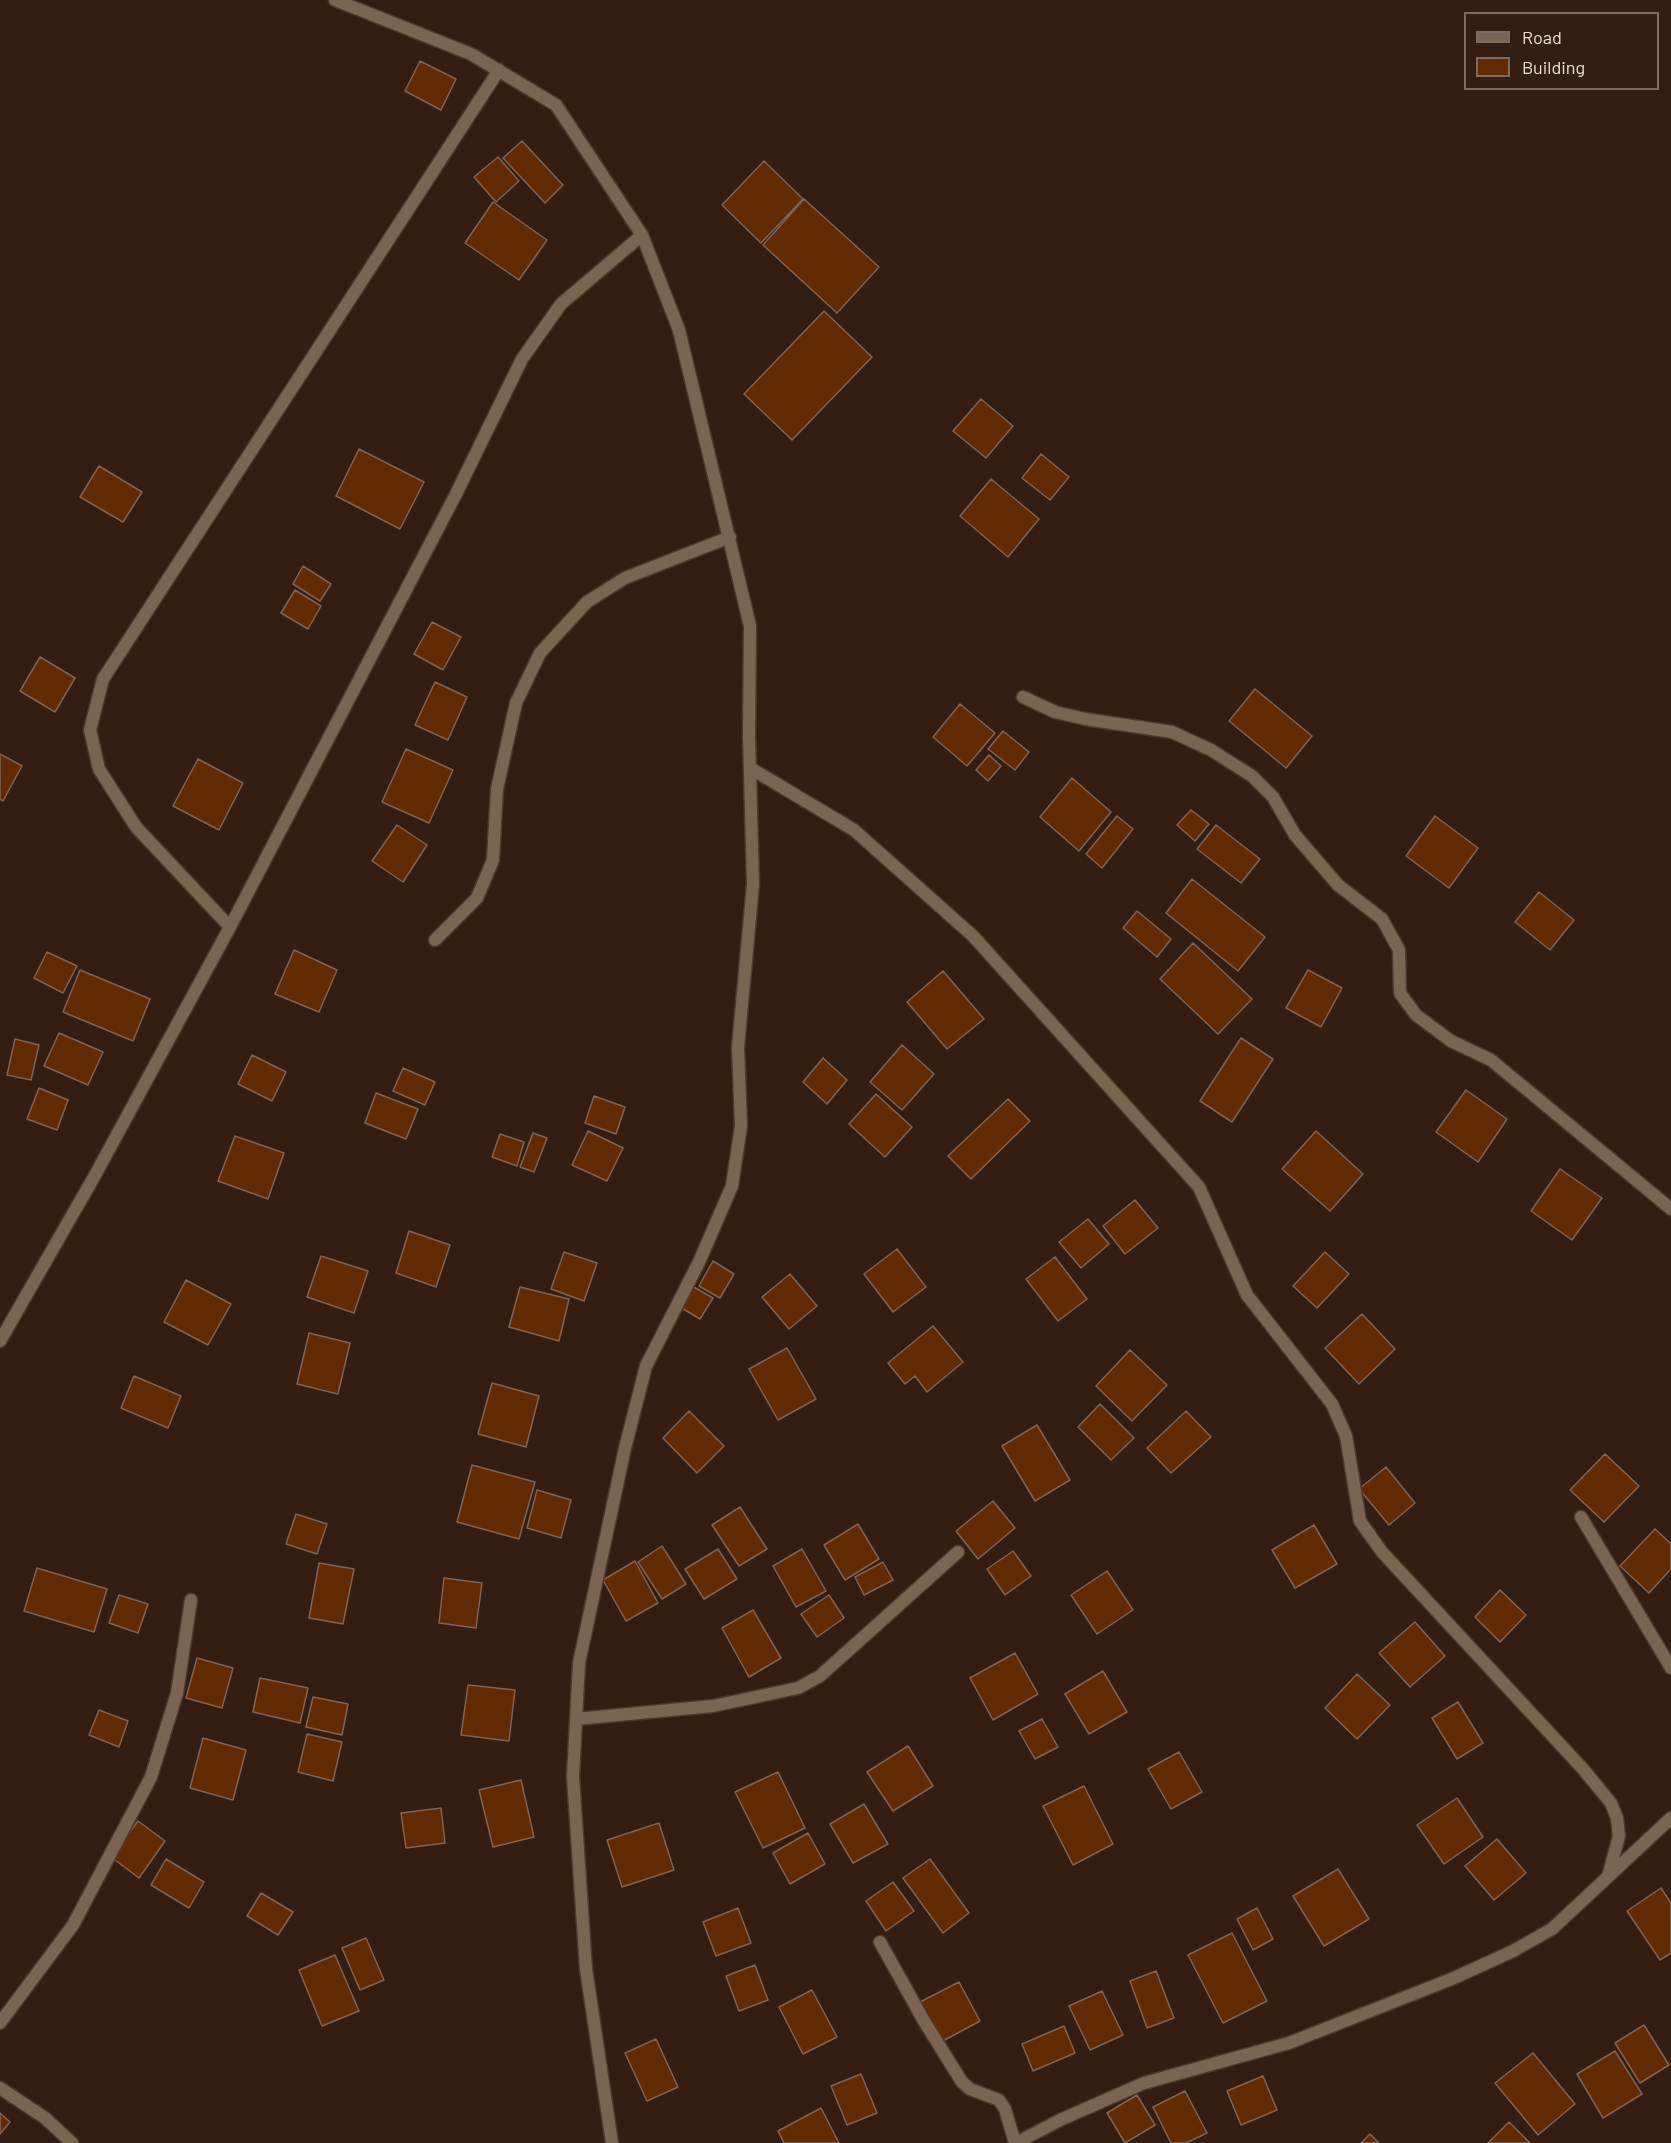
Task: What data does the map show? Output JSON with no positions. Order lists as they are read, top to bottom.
{
  "legend": ["Road", "Building"]
}
